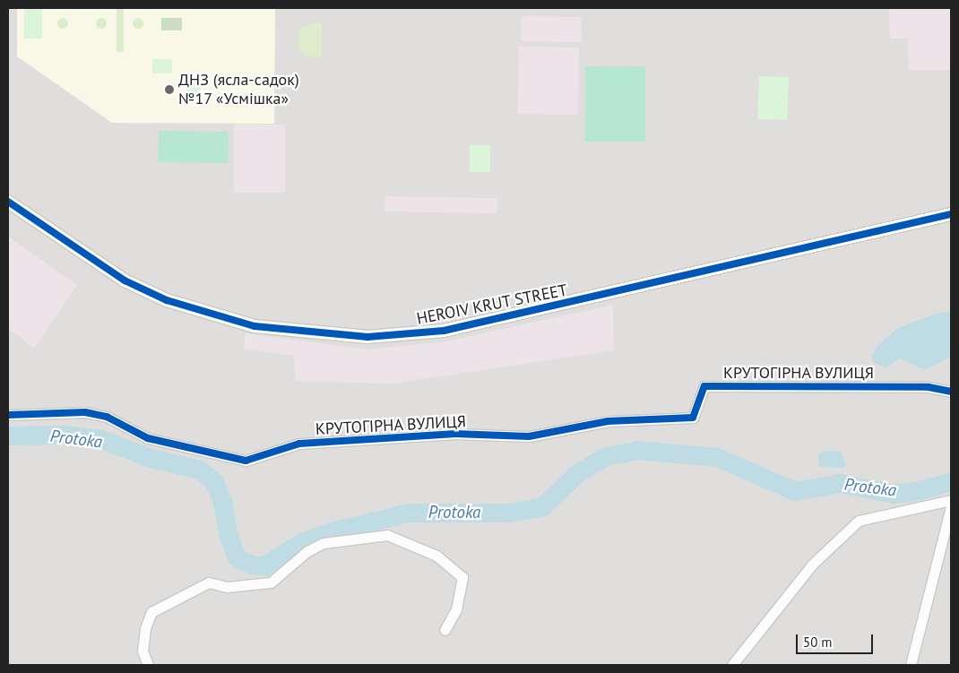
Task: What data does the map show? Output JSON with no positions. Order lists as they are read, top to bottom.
{
  "streets": {
    "street": ["HEROIV KRUT STREET", "КРУТОГІРНА ВУЛИЦЯ"]
  },
  "water": ["Protoka"],
  "places": ["ДНЗ (ясла-садок) №17 «Усмішка»"],
  "scale_bar": "50 m"
}
